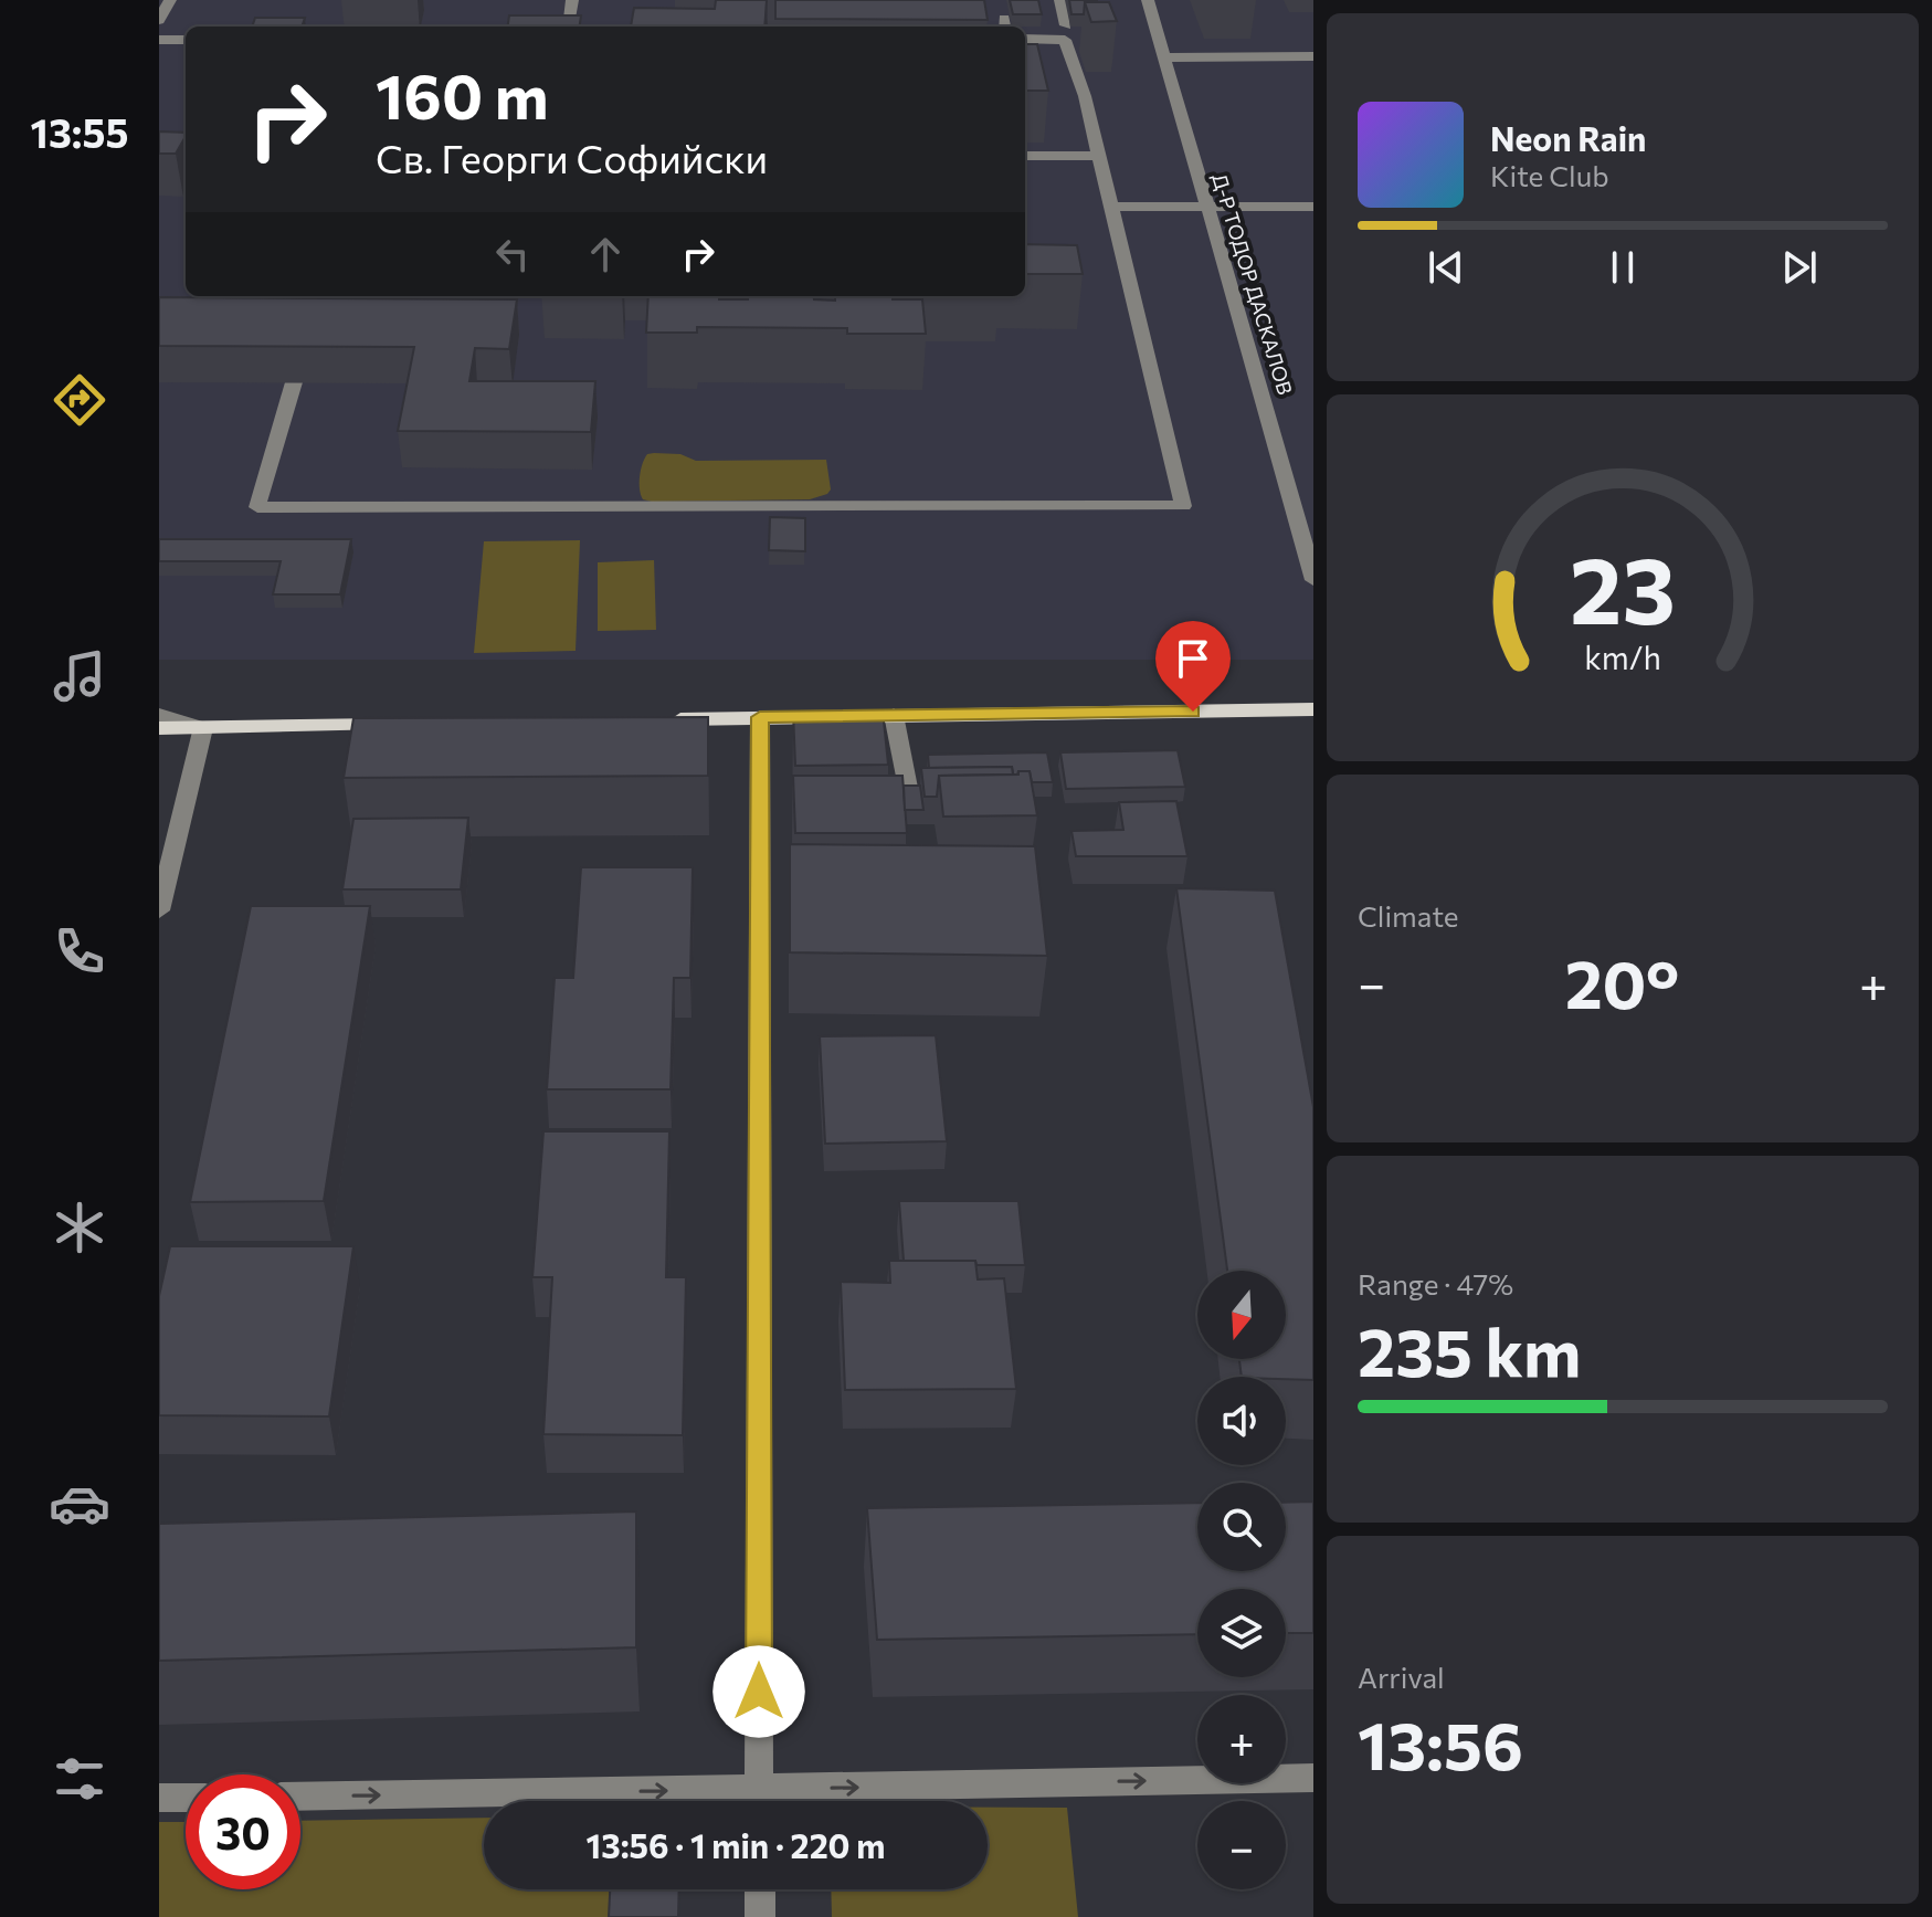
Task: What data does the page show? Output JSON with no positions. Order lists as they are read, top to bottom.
{
  "streets": {
    "street": ["Д-Р ТОДОР ДАСКАЛОВ"]
  },
  "north": "bottom",
  "page": {
    "tabs": "13:55",
    "turn": ["160 m", "Св. Георги Софийски"],
    "song": ["Neon Rain", "Kite Club"],
    "tile": [
      "Climate",
      ["Range · 47%", "235 km"],
      ["Arrival", "13:56"]
    ],
    "heat": ["−", "20°", "+"],
    "map_buttons": ["+", "−"],
    "limit": "30",
    "trip": "13:56 · 1 min · 220 m",
    "gauge": ["23", "km/h"]
  }
}
